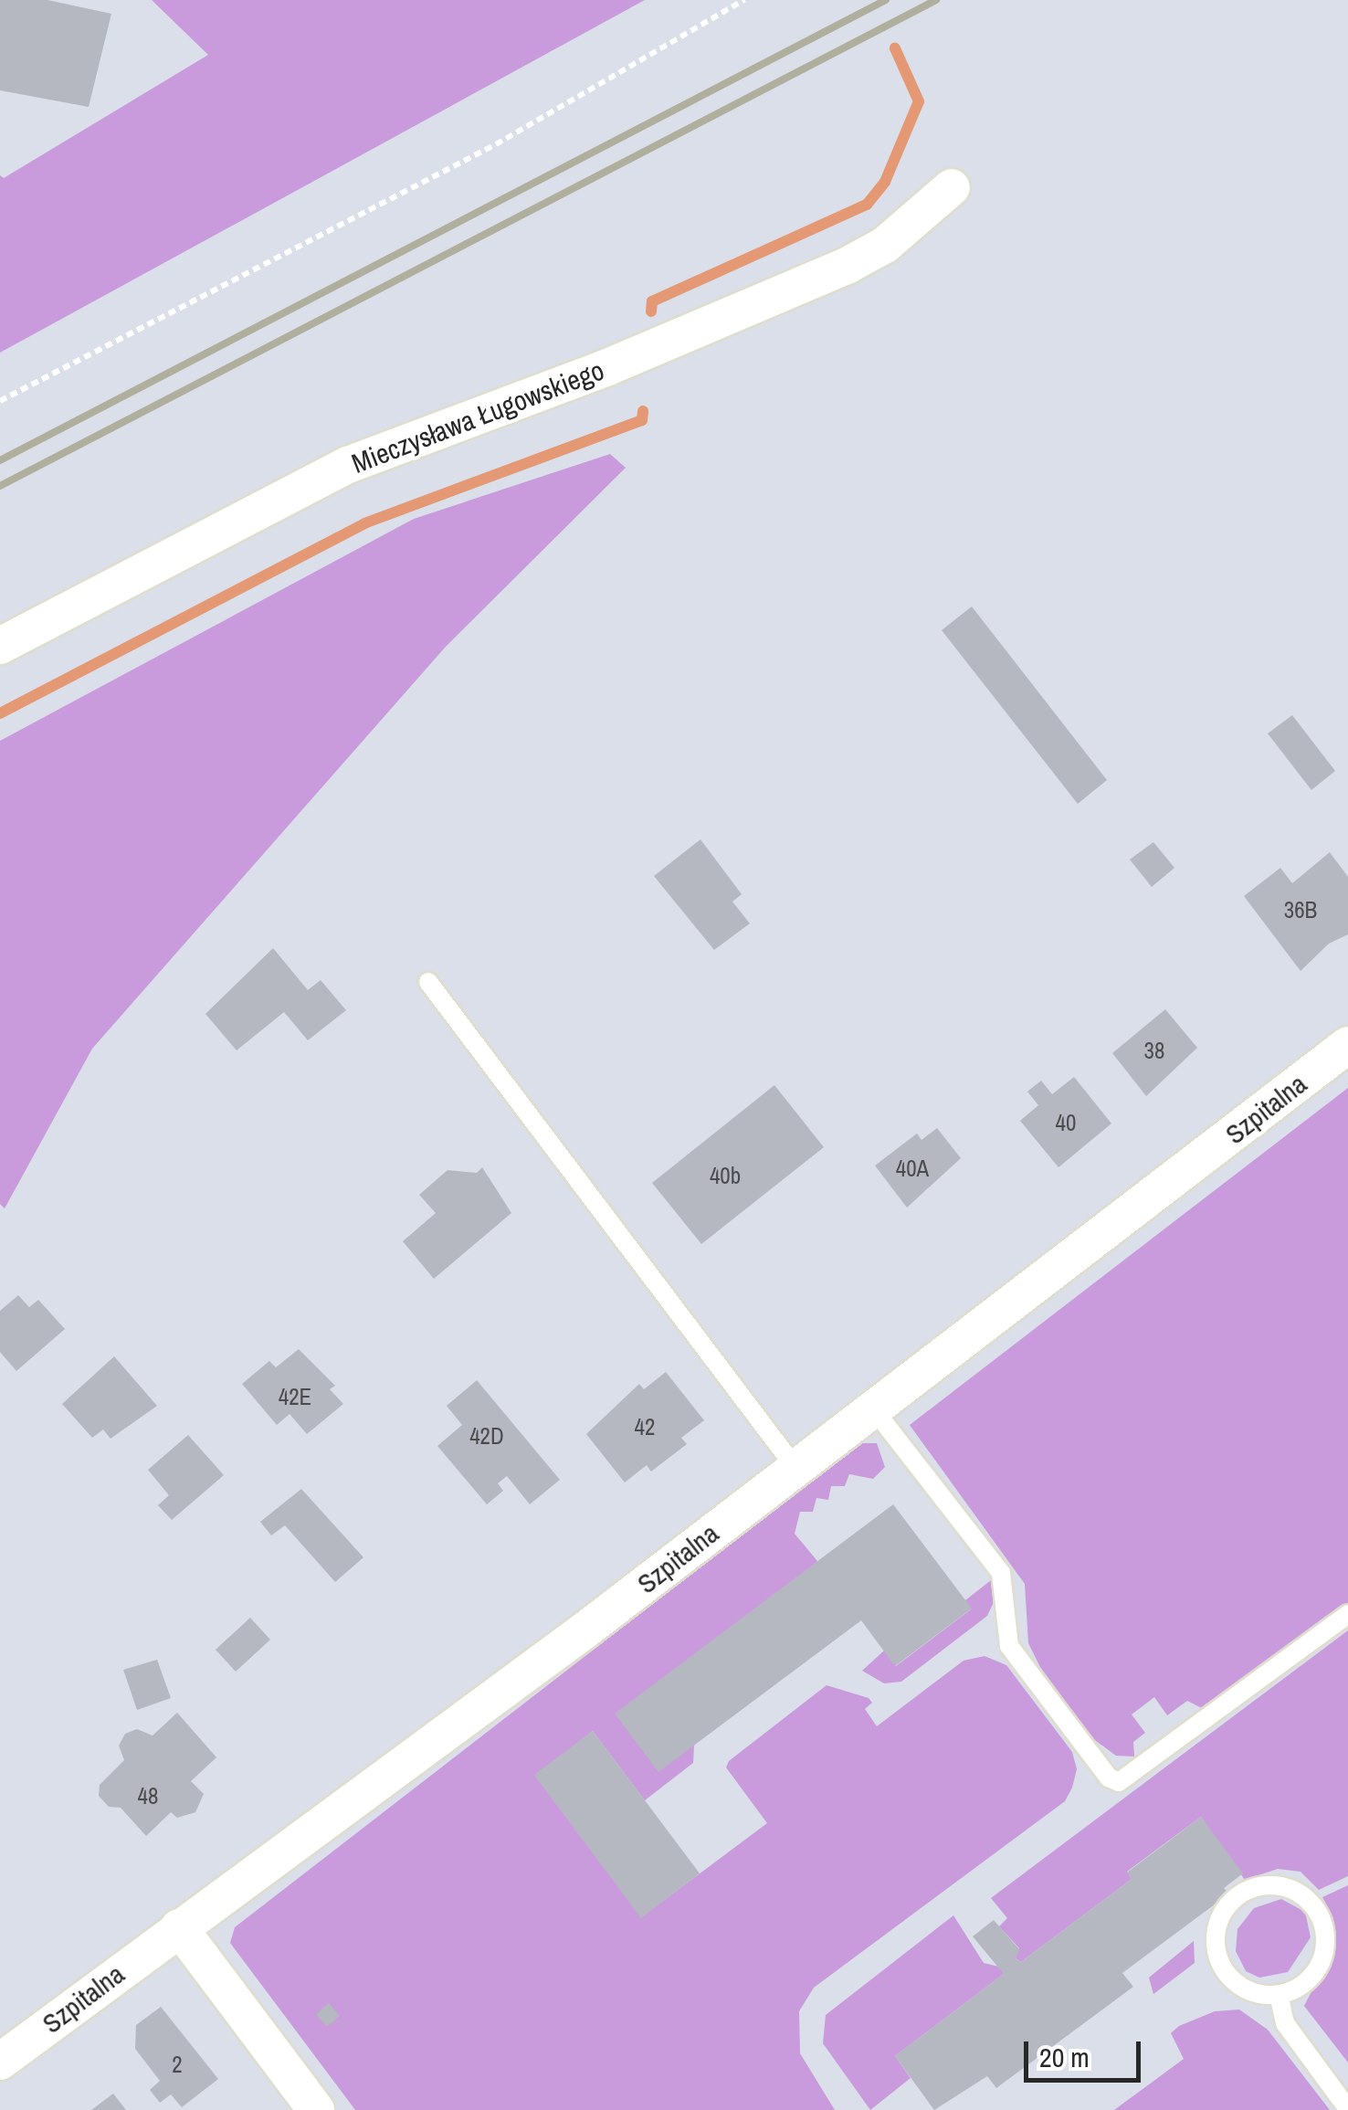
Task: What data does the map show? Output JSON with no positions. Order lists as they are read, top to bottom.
{
  "streets": {
    "street": ["Mieczysława Ługowskiego", "Szpitalna"]
  },
  "house_numbers": [
    "36B",
    "38",
    "40",
    "40A",
    "40b",
    "42E",
    "42",
    "42D",
    "48",
    "2"
  ],
  "scale_bar": "20 m"
}
